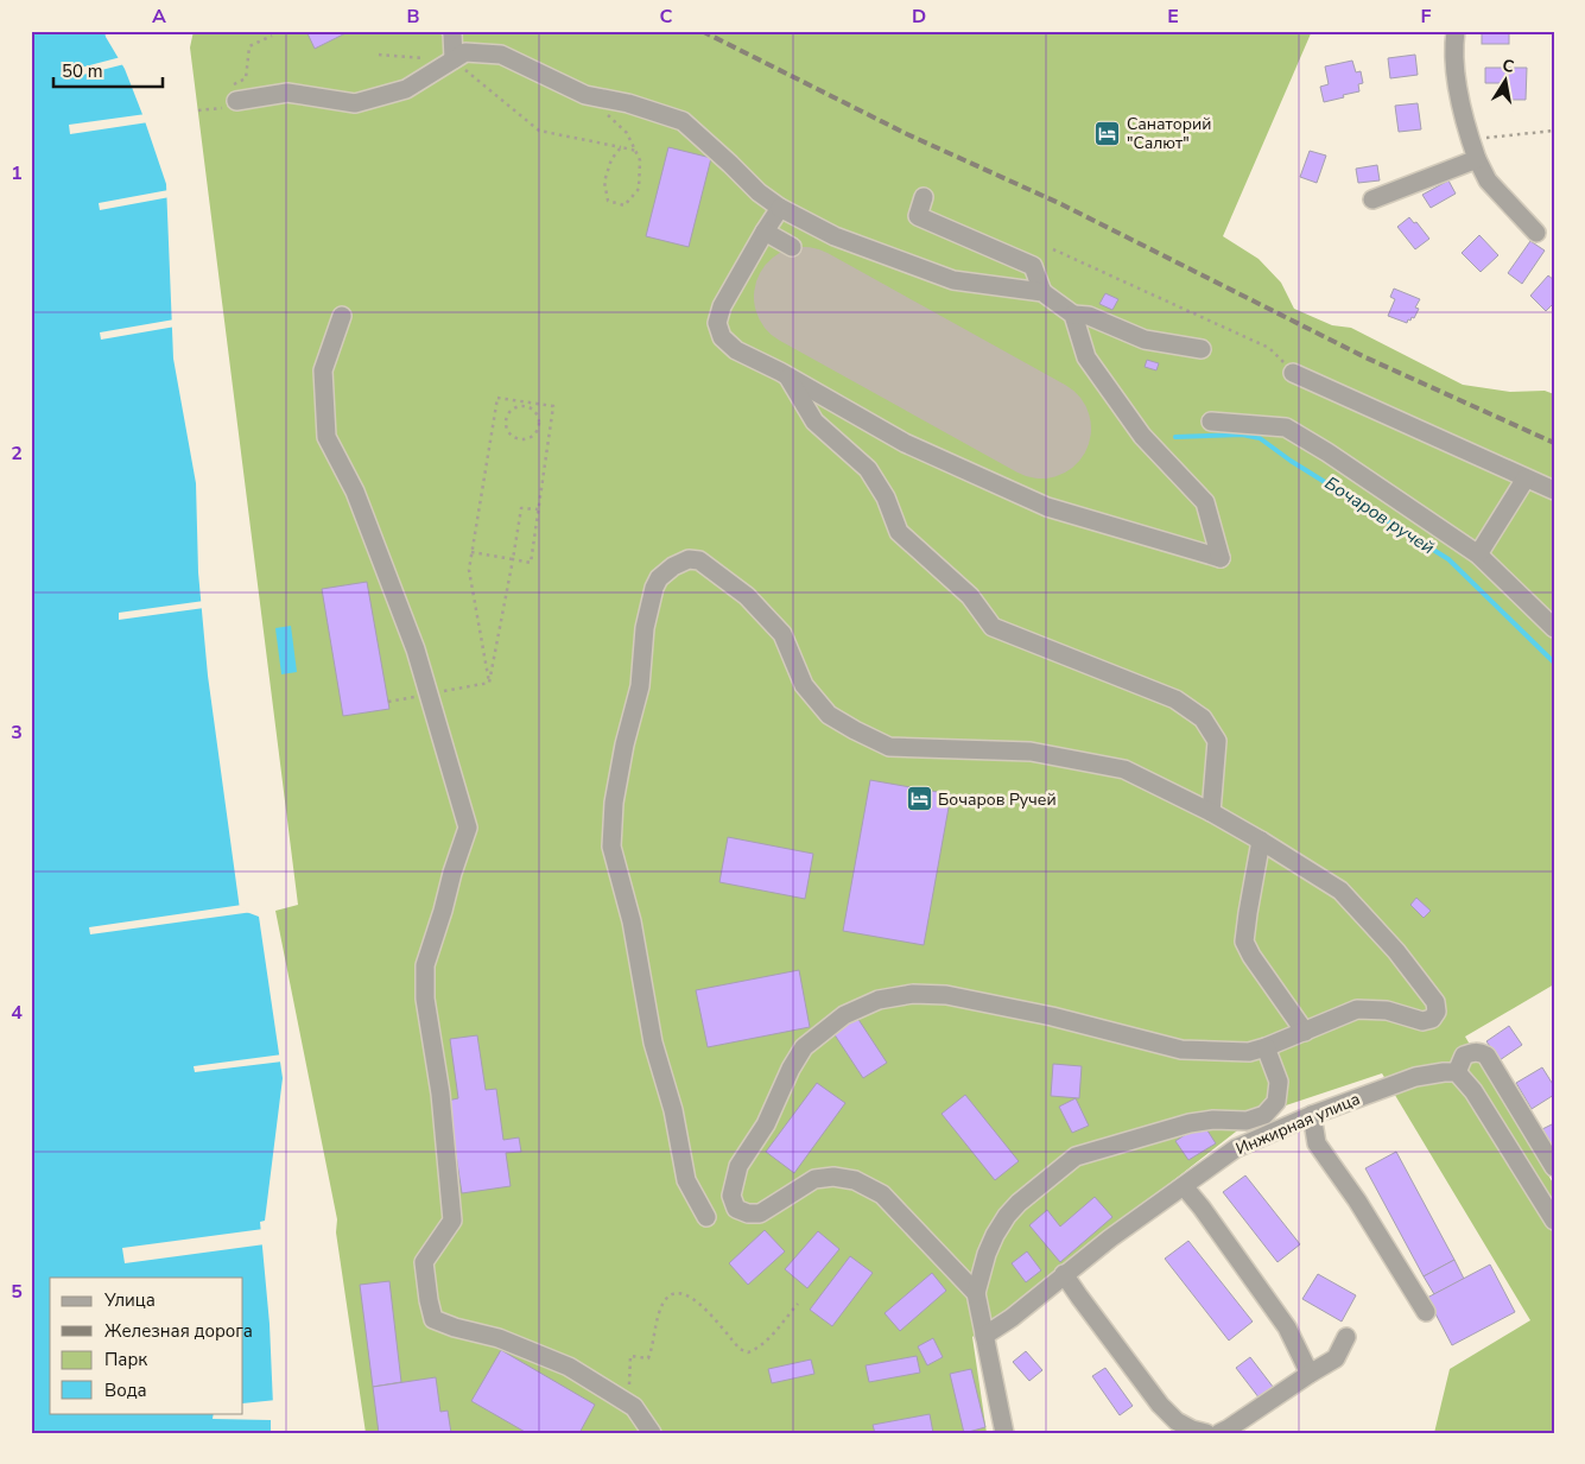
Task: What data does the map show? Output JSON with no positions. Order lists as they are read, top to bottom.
{
  "streets": {
    "street": ["Инжирная улица"]
  },
  "water": ["Бочаров ручей"],
  "places": {
    "hotel": ["Санаторий \"Салют\"", "Бочаров Ручей"]
  },
  "legend": [
    "Улица",
    "Железная дорога",
    "Парк",
    "Вода"
  ],
  "scale_bar": "50 m",
  "north": "top",
  "grid": {
    "columns": [
      "A",
      "B",
      "C",
      "D",
      "E",
      "F"
    ],
    "rows": [
      "1",
      "2",
      "3",
      "4",
      "5"
    ]
  }
}
